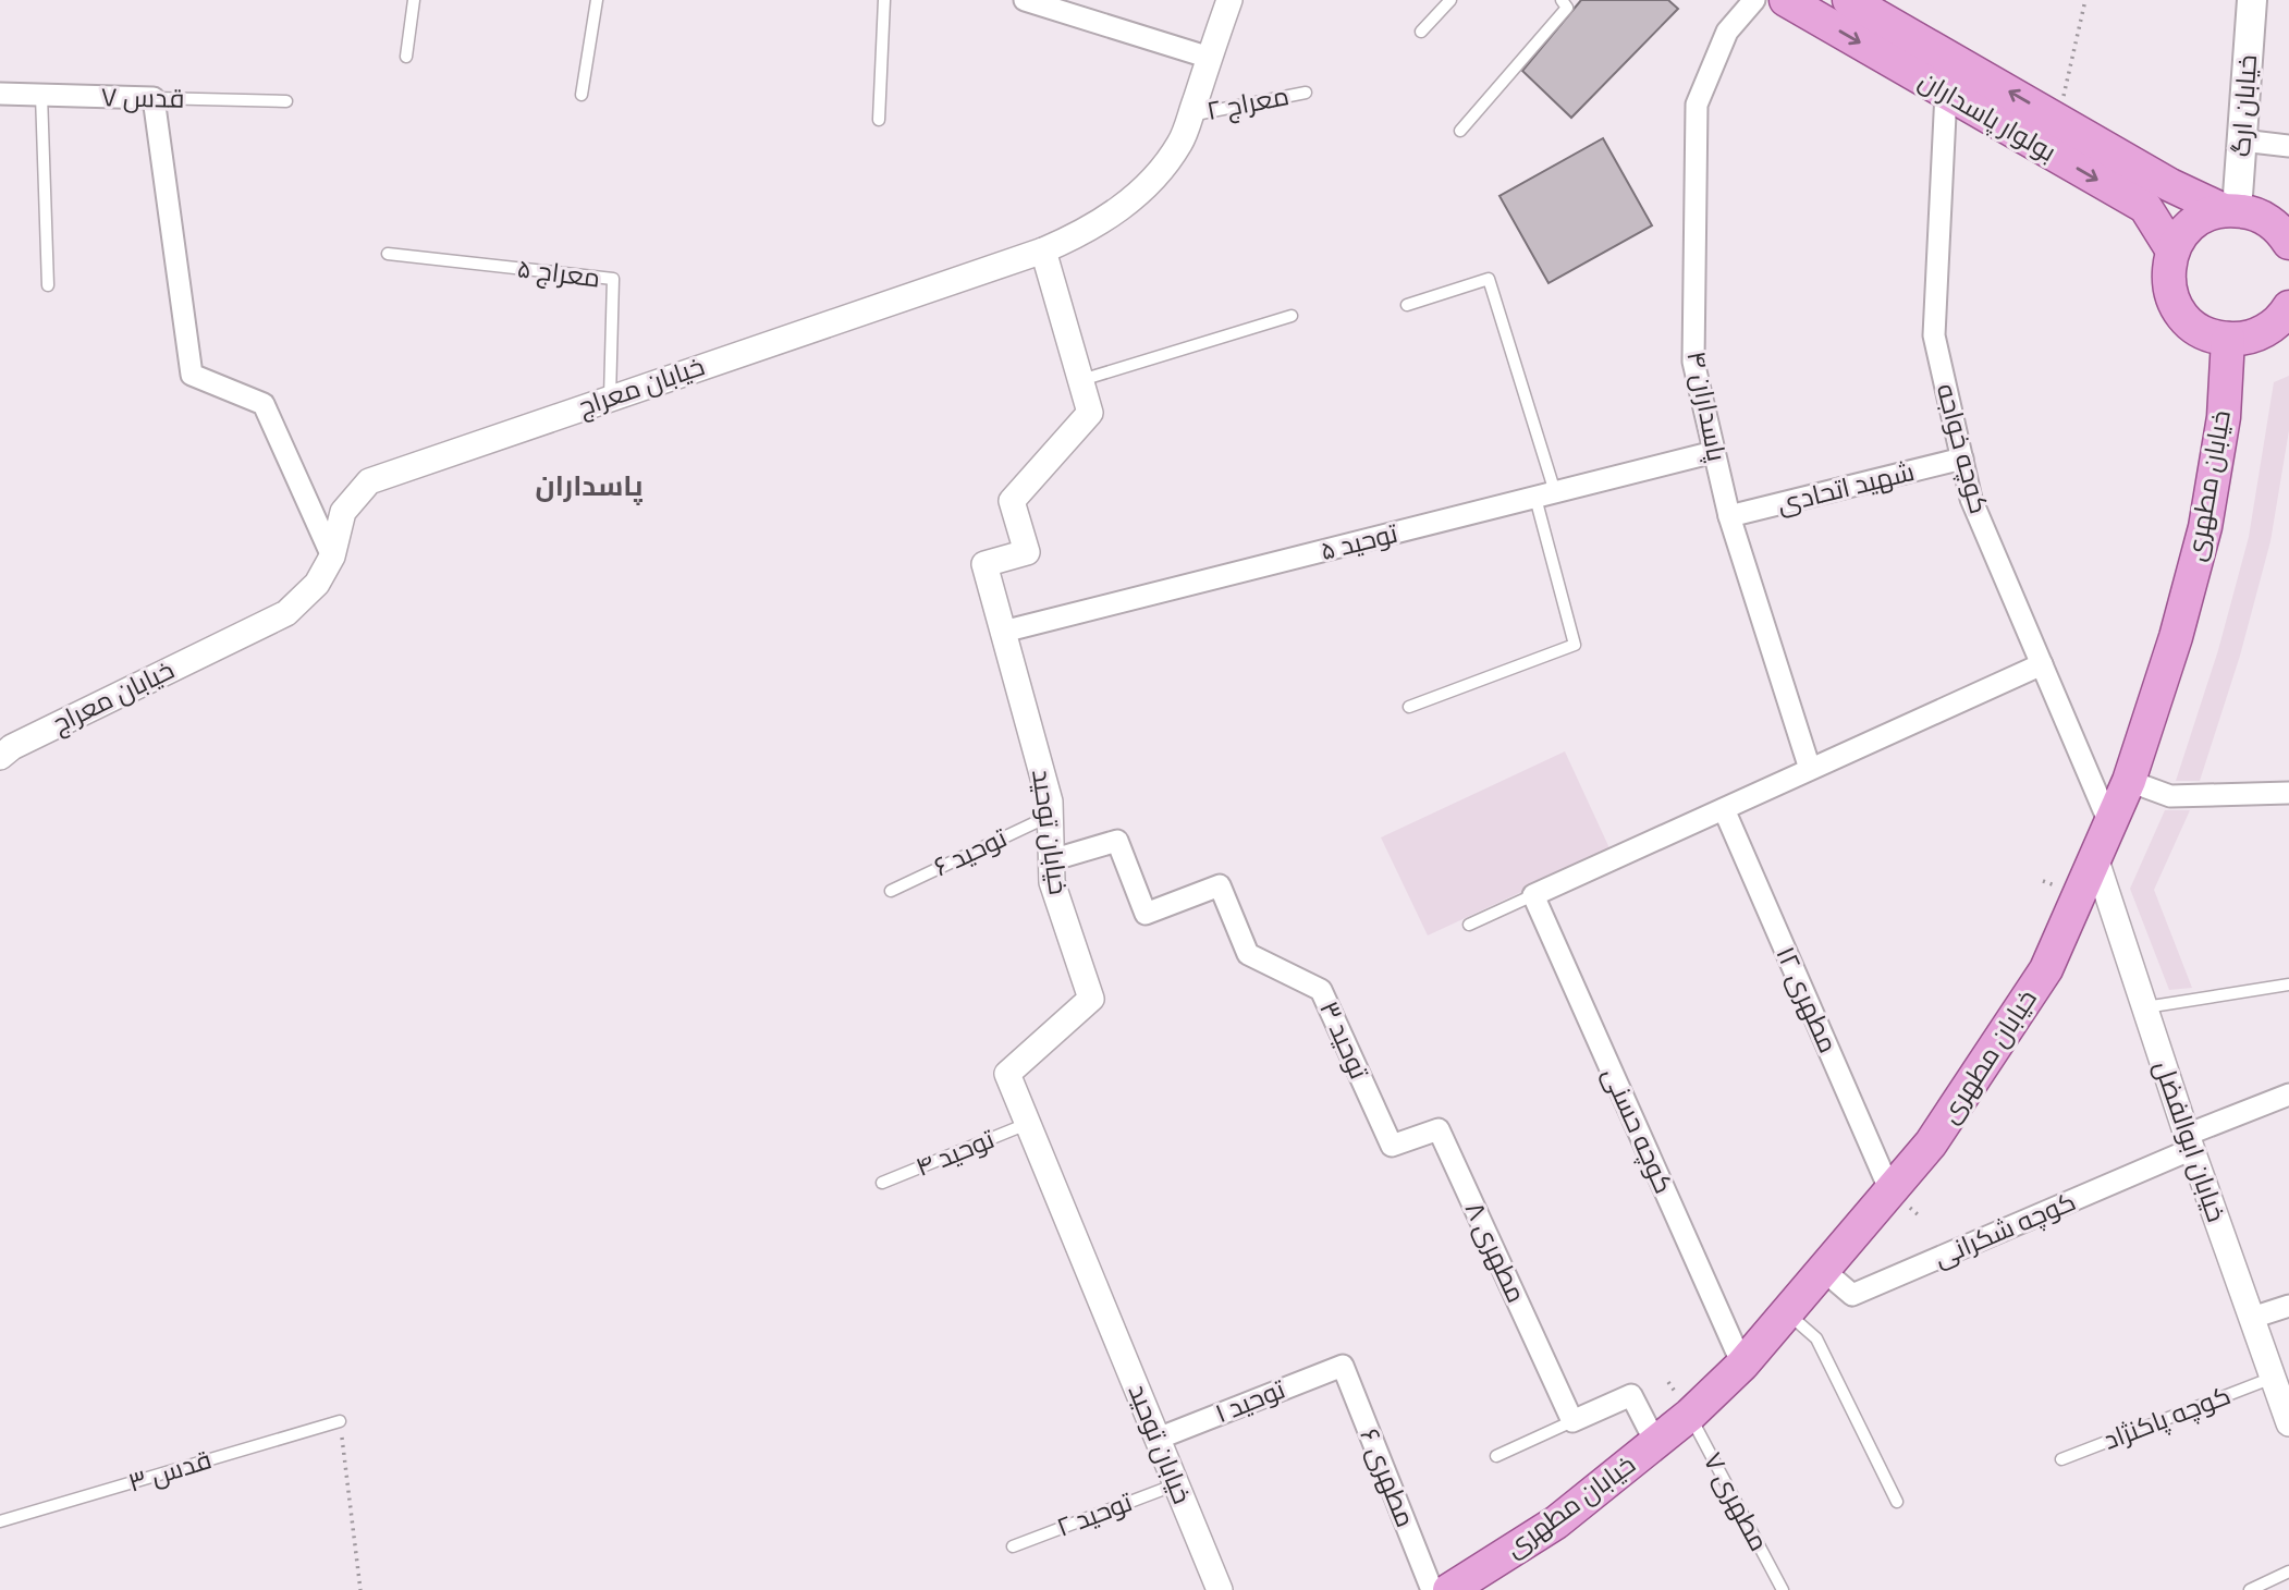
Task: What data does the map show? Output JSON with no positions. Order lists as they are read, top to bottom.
{
  "streets": {
    "main road": ["خیابان ارگ", "بولوار پاسداران", "خیابان مطهری"],
    "street": [
      "قدس ۷",
      "خیابان معراج",
      "پاسداران ۴",
      "کوچه خواجه",
      "شهید اتحادی",
      "توحید ۵",
      "خیابان توحید",
      "مطهری ۱۲",
      "توحید ۳",
      "کوچه حسنی",
      "خیابان ابوالفضل",
      "کوچه شکرانی",
      "مطهری ۸",
      "توحید ۱",
      "مطهری ۶"
    ],
    "lane": [
      "معراج ۲",
      "معراج ۵",
      "توحید ۶",
      "توحید ۴",
      "کوچه پاکنژاد",
      "قدس ۳",
      "مطهری ۷",
      "توحید ۲"
    ]
  },
  "crossings": [
    ["معراج ۲", "خیابان معراج"],
    ["خیابان ارگ", "بولوار پاسداران"],
    ["بولوار پاسداران", "کوچه خواجه"],
    ["معراج ۵", "خیابان معراج"],
    ["خیابان معراج", "خیابان توحید"],
    ["پاسداران ۴", "شهید اتحادی"],
    ["پاسداران ۴", "توحید ۵"],
    ["کوچه خواجه", "خیابان مطهری"],
    ["کوچه خواجه", "شهید اتحادی"],
    ["خیابان مطهری", "مطهری ۱۲"],
    ["خیابان مطهری", "کوچه حسنی"],
    ["خیابان مطهری", "خیابان ابوالفضل"],
    ["خیابان مطهری", "کوچه شکرانی"],
    ["خیابان مطهری", "مطهری ۷"],
    ["توحید ۵", "خیابان توحید"],
    ["خیابان توحید", "توحید ۶"],
    ["خیابان توحید", "توحید ۳"],
    ["خیابان توحید", "توحید ۴"],
    ["خیابان توحید", "توحید ۱"],
    ["خیابان توحید", "توحید ۲"],
    ["توحید ۳", "مطهری ۸"],
    ["خیابان ابوالفضل", "کوچه شکرانی"],
    ["خیابان ابوالفضل", "کوچه پاکنژاد"],
    ["توحید ۱", "مطهری ۶"]
  ],
  "districts": ["پاسداران"]
}
